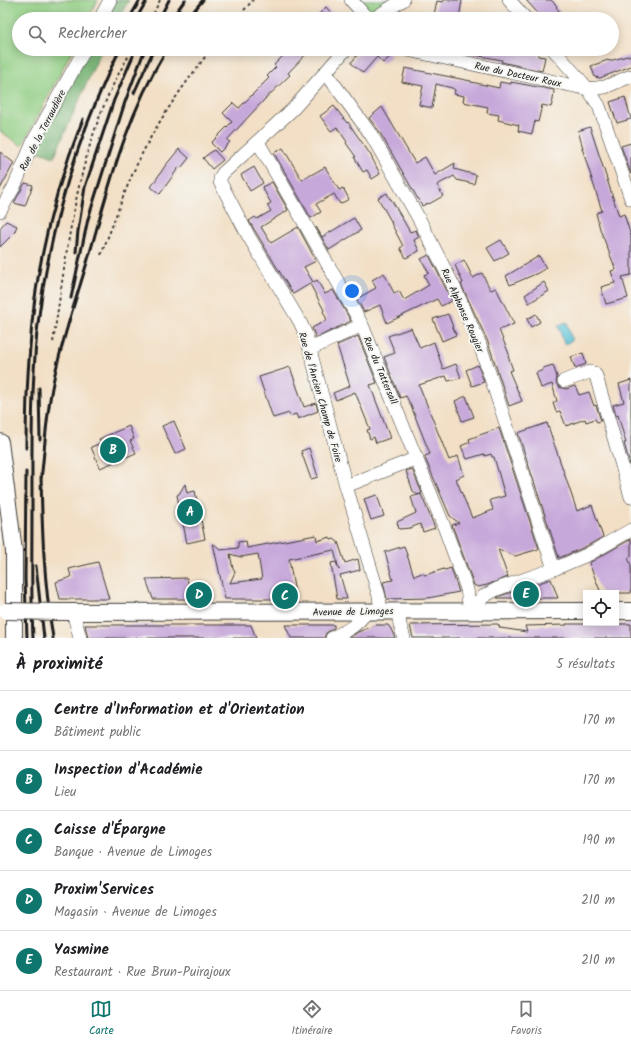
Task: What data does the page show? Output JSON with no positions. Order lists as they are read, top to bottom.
{
  "streets": {
    "main road": ["Avenue de Limoges"],
    "street": [
      "Rue du Docteur Roux",
      "Rue de la Terraudière",
      "Rue Alphonse Rougier",
      "Rue du Tattersall",
      "Rue de l'Ancien Champ de Foire"
    ]
  },
  "crossings": [
    ["Rue Alphonse Rougier", "Rue de l'Ancien Champ de Foire"],
    ["Rue du Tattersall", "Rue de l'Ancien Champ de Foire"],
    ["Rue du Tattersall", "Avenue de Limoges"],
    ["Rue de l'Ancien Champ de Foire", "Avenue de Limoges"]
  ],
  "page": {
    "search": "Rechercher",
    "pins": [
      "B",
      "A",
      "E",
      "D",
      "C"
    ],
    "heading": ["À proximité", "5 résultats"],
    "list": [
      {
        "mark": "A",
        "name": "Centre d'Information et d'Orientation",
        "note": "Bâtiment public",
        "value": "170 m"
      },
      {
        "mark": "B",
        "name": "Inspection d'Académie",
        "note": "Lieu",
        "value": "170 m"
      },
      {
        "mark": "C",
        "name": "Caisse d'Épargne",
        "note": "Banque · Avenue de Limoges",
        "value": "190 m"
      },
      {
        "mark": "D",
        "name": "Proxim'Services",
        "note": "Magasin · Avenue de Limoges",
        "value": "210 m"
      },
      {
        "mark": "E",
        "name": "Yasmine",
        "note": "Restaurant · Rue Brun-Puirajoux",
        "value": "210 m"
      }
    ],
    "nav": ["Carte", "Itinéraire", "Favoris"]
  }
}
